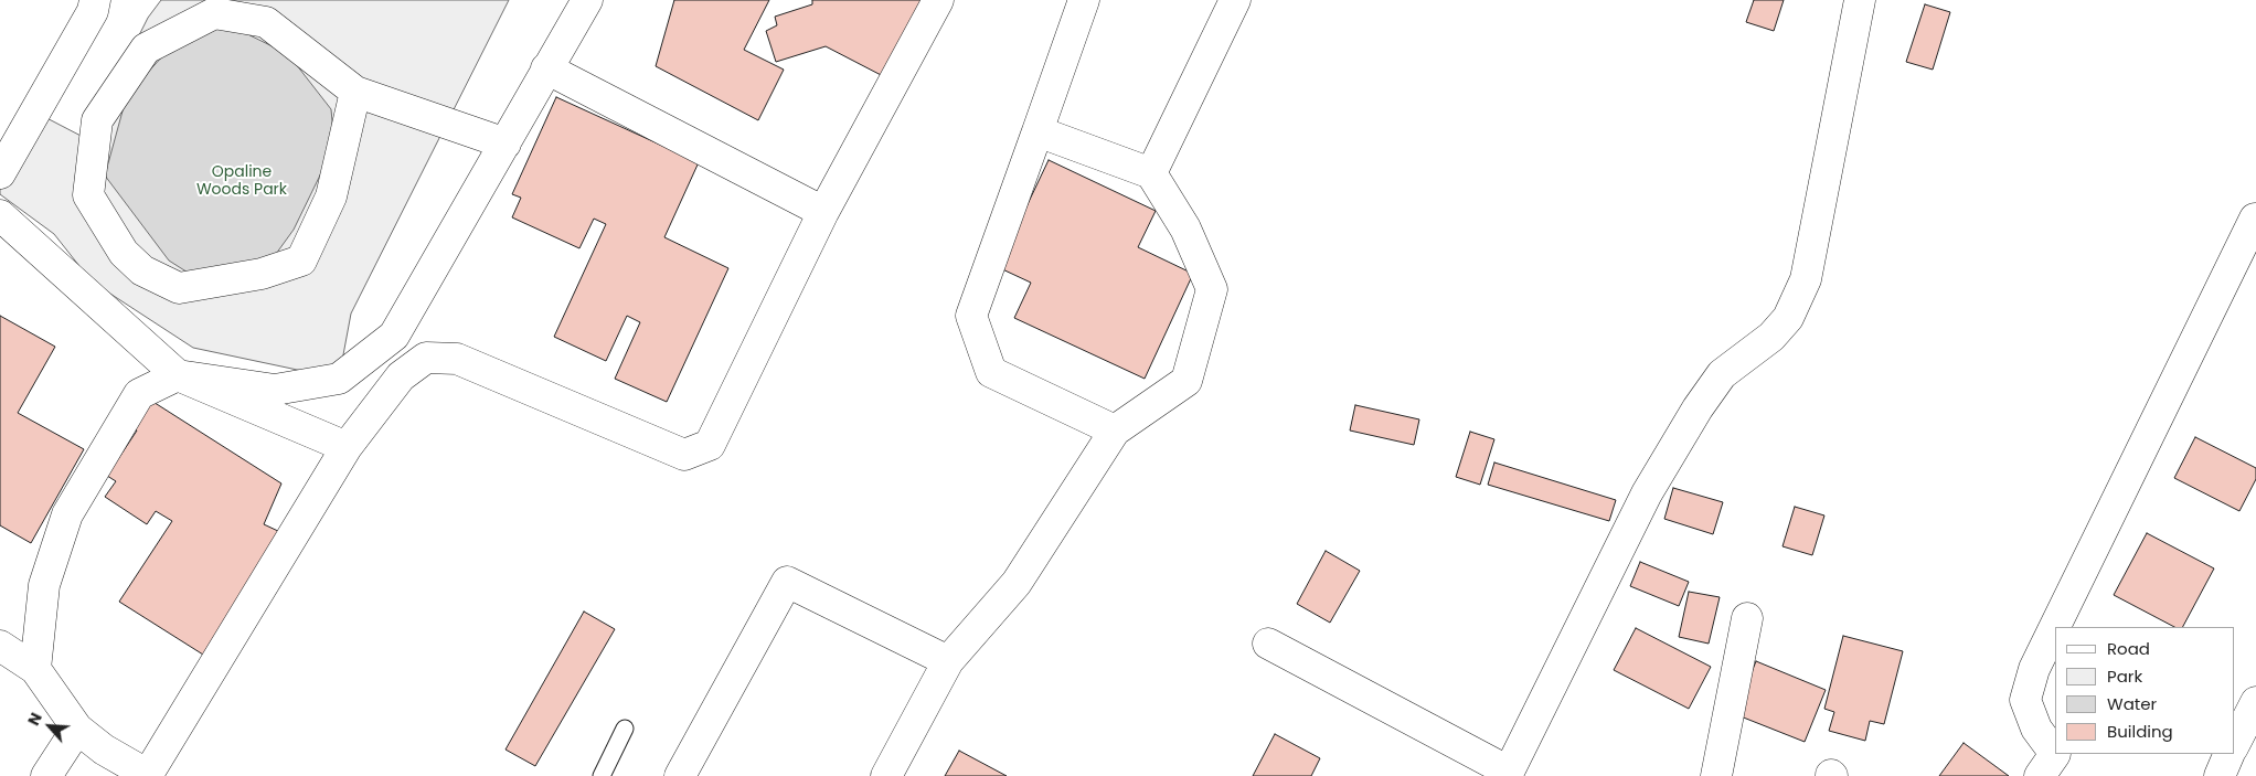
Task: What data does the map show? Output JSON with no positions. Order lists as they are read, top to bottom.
{
  "parks": ["Opaline Woods Park"],
  "legend": [
    "Road",
    "Park",
    "Water",
    "Building"
  ],
  "north": "top left"
}
